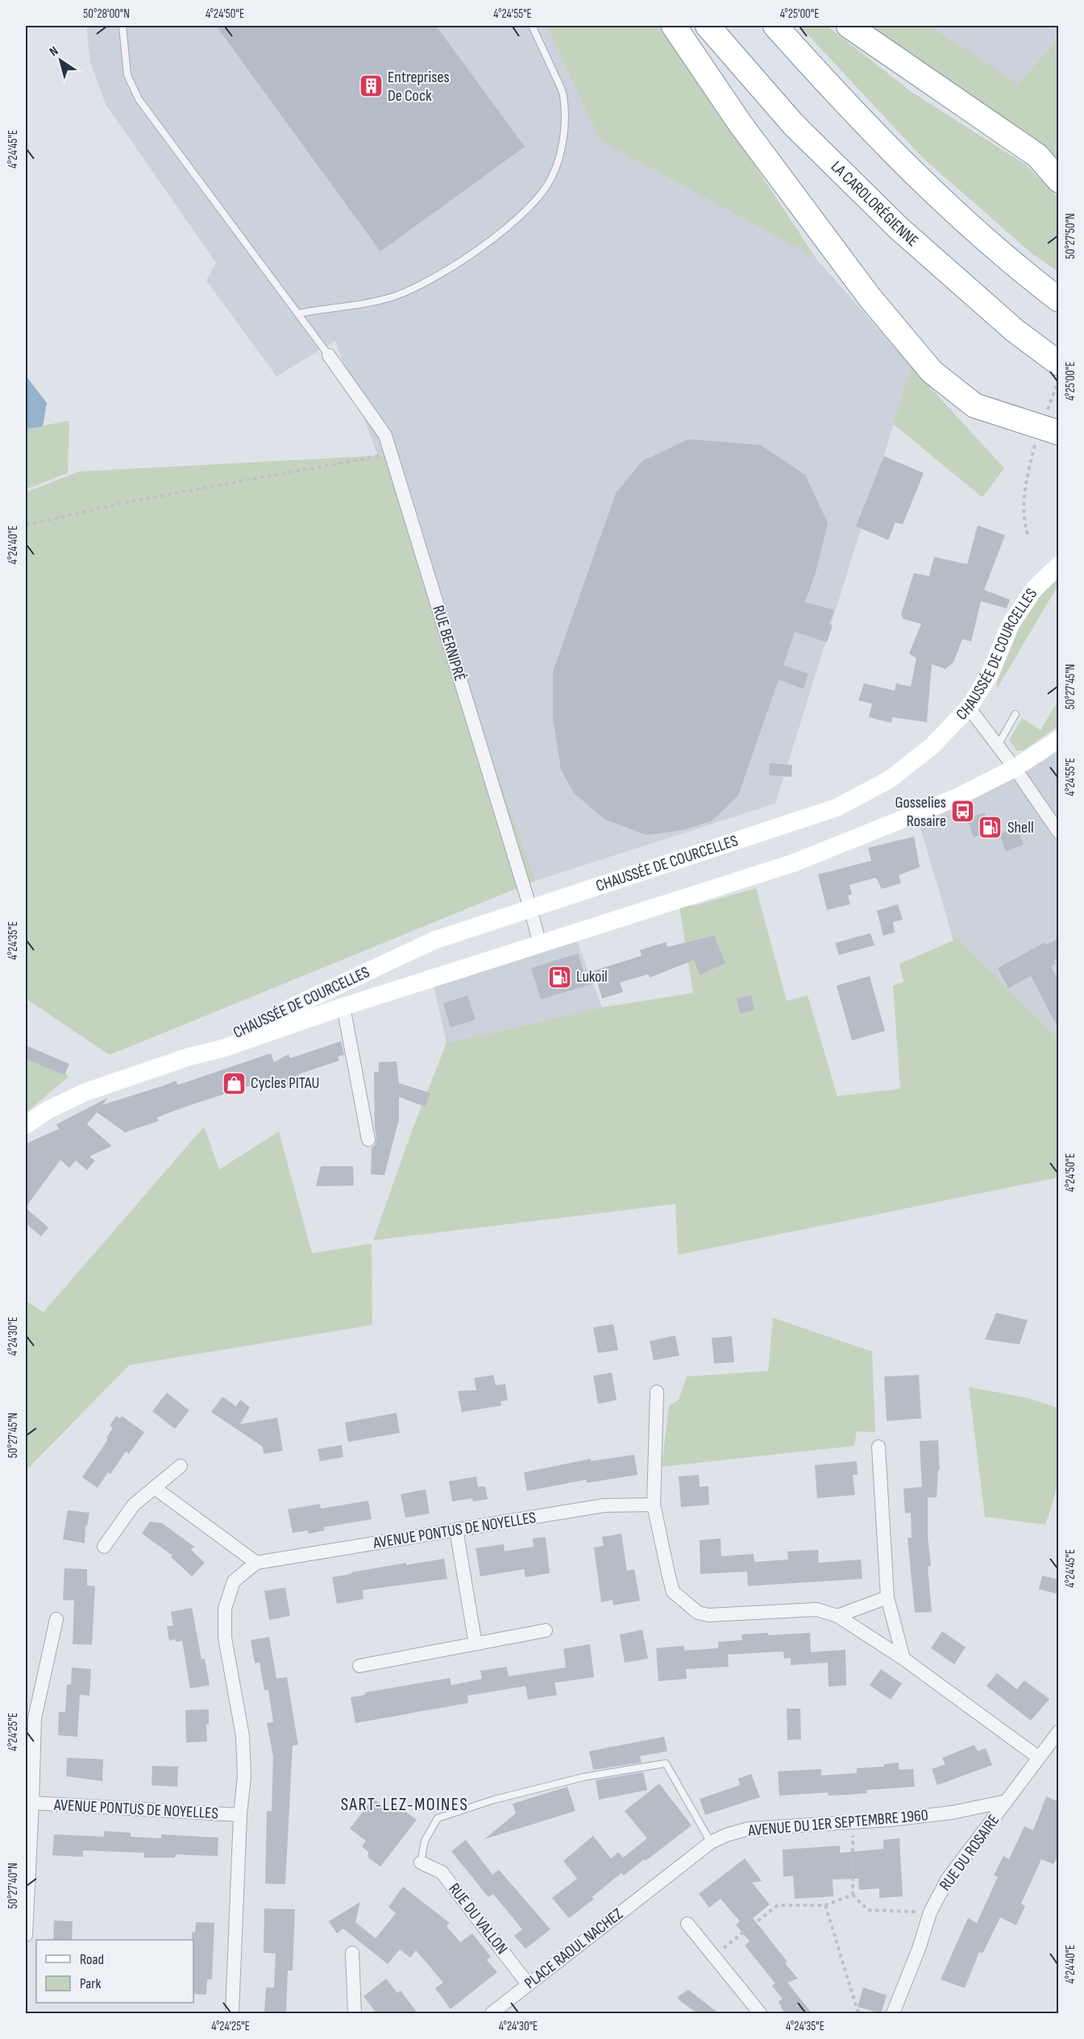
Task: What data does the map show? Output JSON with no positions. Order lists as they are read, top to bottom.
{
  "streets": {
    "highway": ["LA CAROLORÉGIENNE"],
    "main road": ["CHAUSSÉE DE COURCELLES"],
    "street": [
      "RUE BERNIPRÉ",
      "AVENUE PONTUS DE NOYELLES",
      "AVENUE DU 1ER SEPTEMBRE 1960",
      "RUE DU ROSAIRE",
      "RUE DU VALLON",
      "PLACE RAOUL NACHEZ"
    ]
  },
  "crossings": [
    ["RUE BERNIPRÉ", "CHAUSSÉE DE COURCELLES"],
    ["AVENUE DU 1ER SEPTEMBRE 1960", "RUE DU ROSAIRE"],
    ["AVENUE DU 1ER SEPTEMBRE 1960", "PLACE RAOUL NACHEZ"],
    ["RUE DU VALLON", "PLACE RAOUL NACHEZ"]
  ],
  "districts": ["SART-LEZ-MOINES"],
  "places": {
    "building": ["Entreprises De Cock"],
    "bus stop": ["Gosselies Rosaire"],
    "fuel station": ["Shell", "Lukoil"],
    "shop": ["Cycles PITAU"]
  },
  "legend": ["Road", "Park"],
  "north": "top left",
  "coordinates": [
    "50°28'00\"N",
    "4°24'50\"E",
    "4°24'55\"E",
    "4°25'00\"E",
    "4°24'45\"E",
    "50°27'50\"N",
    "4°24'40\"E",
    "50°27'45\"N",
    "4°24'35\"E",
    "4°24'30\"E",
    "4°24'25\"E",
    "50°27'40\"N"
  ]
}
